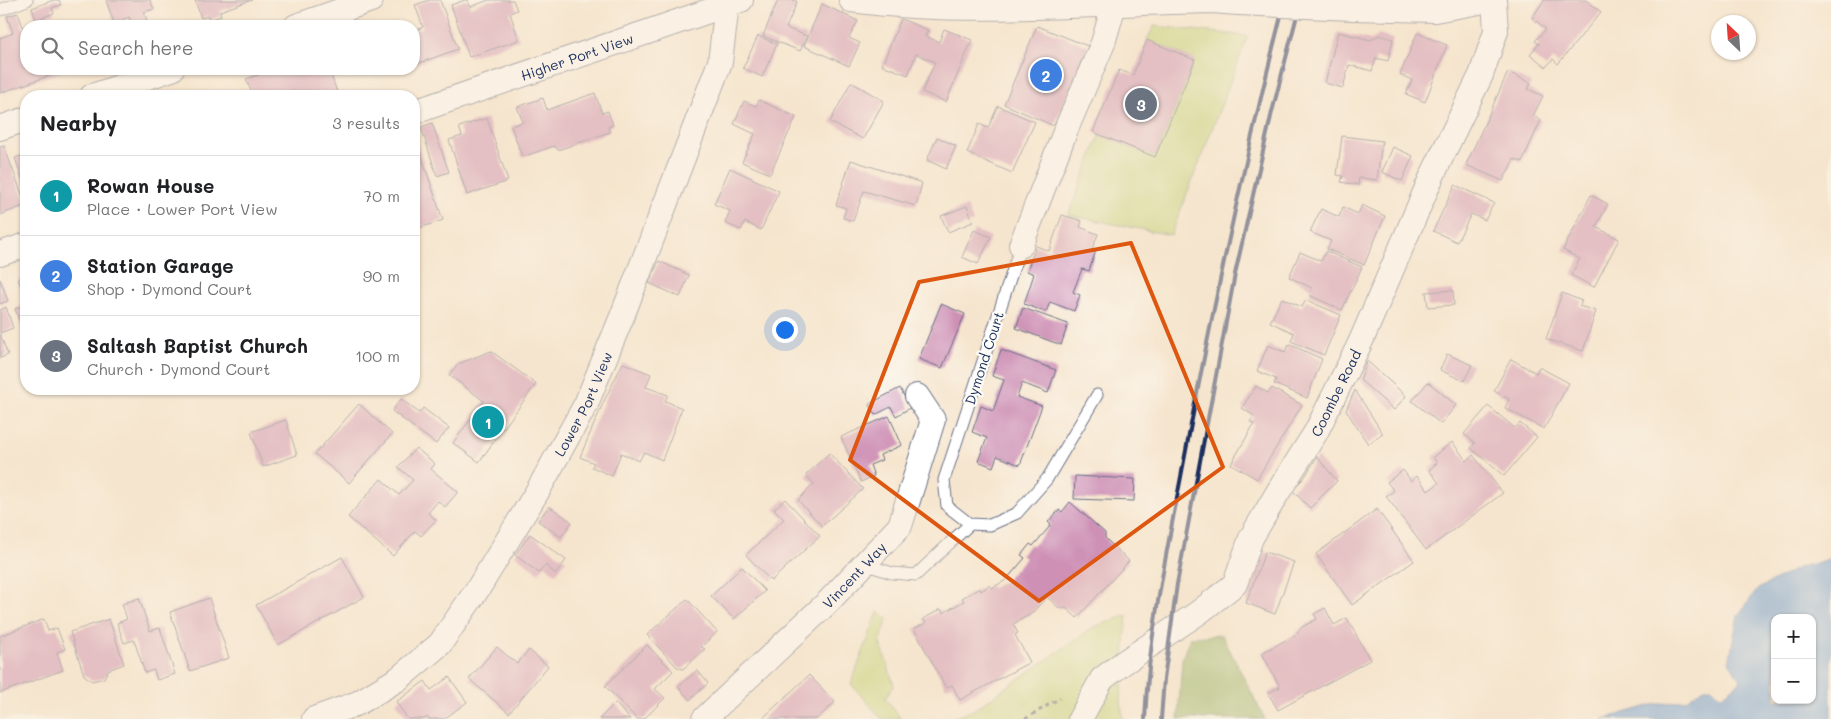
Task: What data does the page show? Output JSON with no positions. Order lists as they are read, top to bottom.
{
  "streets": {
    "street": [
      "Higher Port View",
      "Dymond Court",
      "Coombe Road",
      "Lower Port View",
      "Vincent Way"
    ]
  },
  "crossings": [
    ["Higher Port View", "Lower Port View"]
  ],
  "north": "top left",
  "page": {
    "search": "Search here",
    "pins": ["2", "3", "1"],
    "heading": ["Nearby", "3 results"],
    "list": [
      {
        "mark": "1",
        "name": "Rowan House",
        "note": "Place · Lower Port View",
        "value": "70 m"
      },
      {
        "mark": "2",
        "name": "Station Garage",
        "note": "Shop · Dymond Court",
        "value": "90 m"
      },
      {
        "mark": "3",
        "name": "Saltash Baptist Church",
        "note": "Church · Dymond Court",
        "value": "100 m"
      }
    ],
    "map_buttons": ["+", "−"]
  }
}
